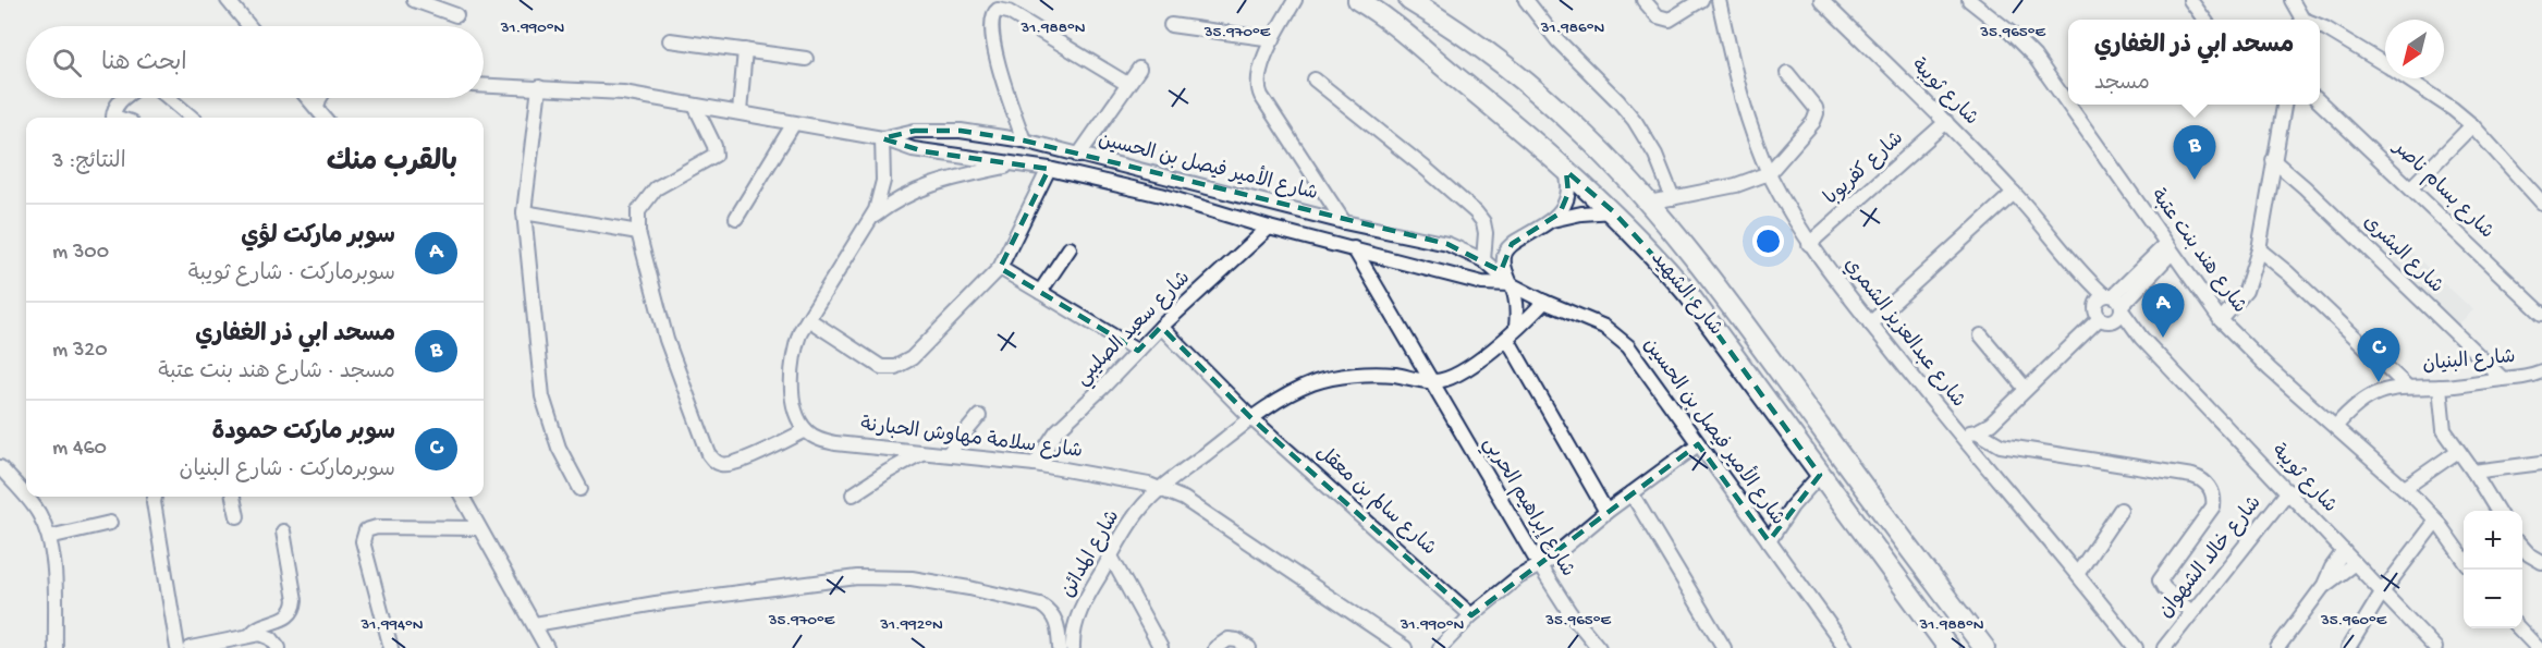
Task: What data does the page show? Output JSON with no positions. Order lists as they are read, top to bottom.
{
  "streets": {
    "highway": ["شارع الشهيد"],
    "street": [
      "شارع ثويبة",
      "شارع الأمير فيصل بن الحسين",
      "شارع كفريوبا",
      "شارع بسام ناصر",
      "شارع هند بنت عتبة",
      "شارع البشرى",
      "شارع سعيد الصليبي",
      "شارع عبدالعزيز الشمري",
      "شارع البنيان",
      "شارع سلامة مهاوش الحبارنة",
      "شارع سالم بن معقل",
      "شارع إبراهيم الحربي",
      "شارع المدائن",
      "شارع خالد الشهوان"
    ]
  },
  "crossings": [
    ["شارع ثويبة", "شارع كفريوبا"],
    ["شارع ثويبة", "شارع خالد الشهوان"],
    ["شارع الأمير فيصل بن الحسين", "شارع سعيد الصليبي"],
    ["شارع الأمير فيصل بن الحسين", "شارع إبراهيم الحربي"],
    ["شارع كفريوبا", "شارع عبدالعزيز الشمري"],
    ["شارع هند بنت عتبة", "شارع البنيان"],
    ["شارع البشرى", "شارع البنيان"],
    ["شارع سعيد الصليبي", "شارع سلامة مهاوش الحبارنة"],
    ["شارع سعيد الصليبي", "شارع سالم بن معقل"],
    ["شارع سلامة مهاوش الحبارنة", "شارع المدائن"],
    ["شارع سالم بن معقل", "شارع المدائن"],
    ["شارع إبراهيم الحربي", "شارع المدائن"]
  ],
  "north": "bottom left",
  "page": {
    "popup": ["مسحد ابي ذر الغفاري", "مسجد"],
    "search": "ابحث هنا",
    "heading": ["بالقرب منك", "النتائج: 3"],
    "pins": ["B", "A", "C"],
    "list": [
      {
        "mark": "A",
        "name": "سوبر ماركت لؤي",
        "note": "سوبرماركت · شارع ثويبة",
        "value": "300 m"
      },
      {
        "mark": "B",
        "name": "مسحد ابي ذر الغفاري",
        "note": "مسجد · شارع هند بنت عتبة",
        "value": "320 m"
      },
      {
        "mark": "C",
        "name": "سوبر ماركت حمودة",
        "note": "سوبرماركت · شارع البنيان",
        "value": "460 m"
      }
    ],
    "map_buttons": ["+", "−"]
  },
  "coordinates": [
    "31.990°N",
    "31.988°N",
    "31.986°N",
    "35.970°E",
    "35.965°E",
    "35.960°E",
    "31.994°N",
    "31.992°N"
  ]
}
